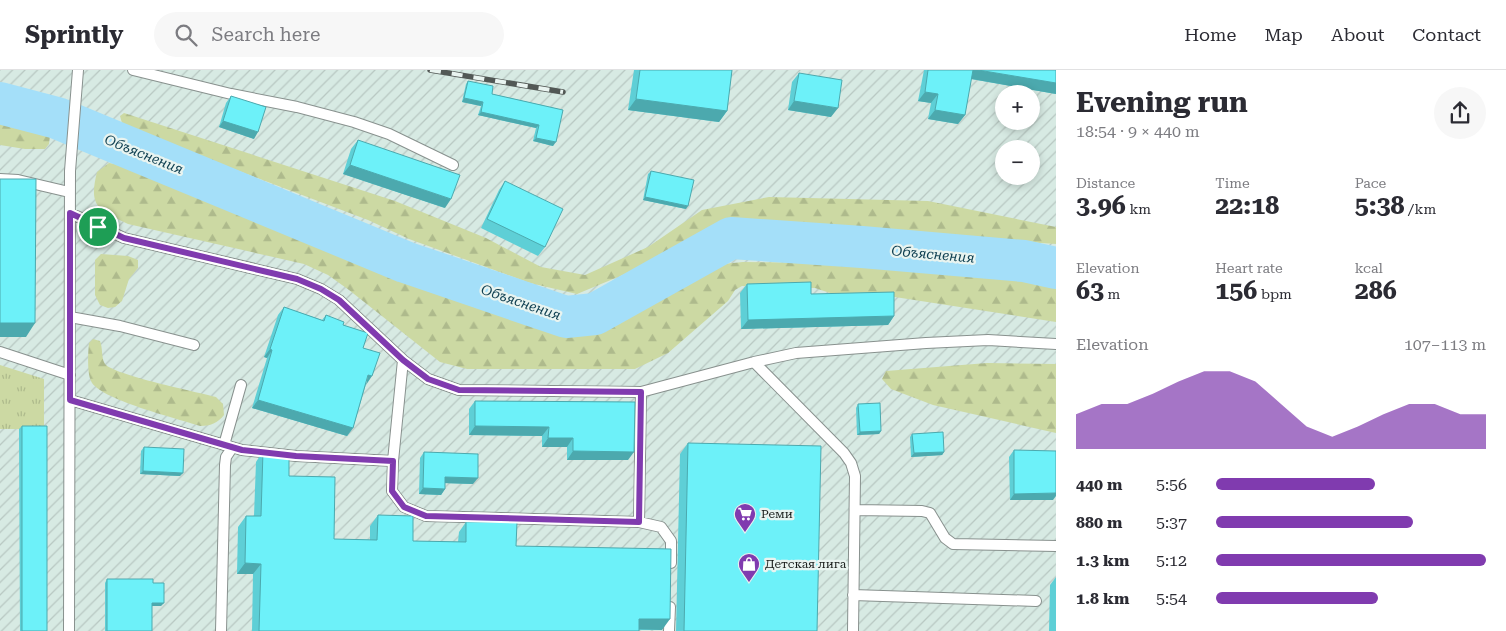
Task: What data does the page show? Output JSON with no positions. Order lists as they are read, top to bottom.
{
  "water": ["Объяснения"],
  "places": {
    "supermarket": ["Реми"],
    "shop": ["Детская лига"]
  },
  "page": {
    "header": "Sprintly",
    "search": "Search here",
    "nav": [
      "Home",
      "Map",
      "About",
      "Contact"
    ],
    "heading": ["Evening run", "18:54 · 9 × 440 m"],
    "map_buttons": ["+", "−"],
    "stats": [
      ["Distance", "3.96 km"],
      ["Time", "22:18"],
      ["Pace", "5:38 /km"],
      ["Elevation", "63 m"],
      ["Heart rate", "156 bpm"],
      ["kcal", "286"]
    ],
    "chart": ["Elevation", "107–113 m"],
    "list": [
      {
        "name": "440 m",
        "note": "5:56"
      },
      {
        "name": "880 m",
        "note": "5:37"
      },
      {
        "name": "1.3 km",
        "note": "5:12"
      },
      {
        "name": "1.8 km",
        "note": "5:54"
      }
    ]
  }
}
